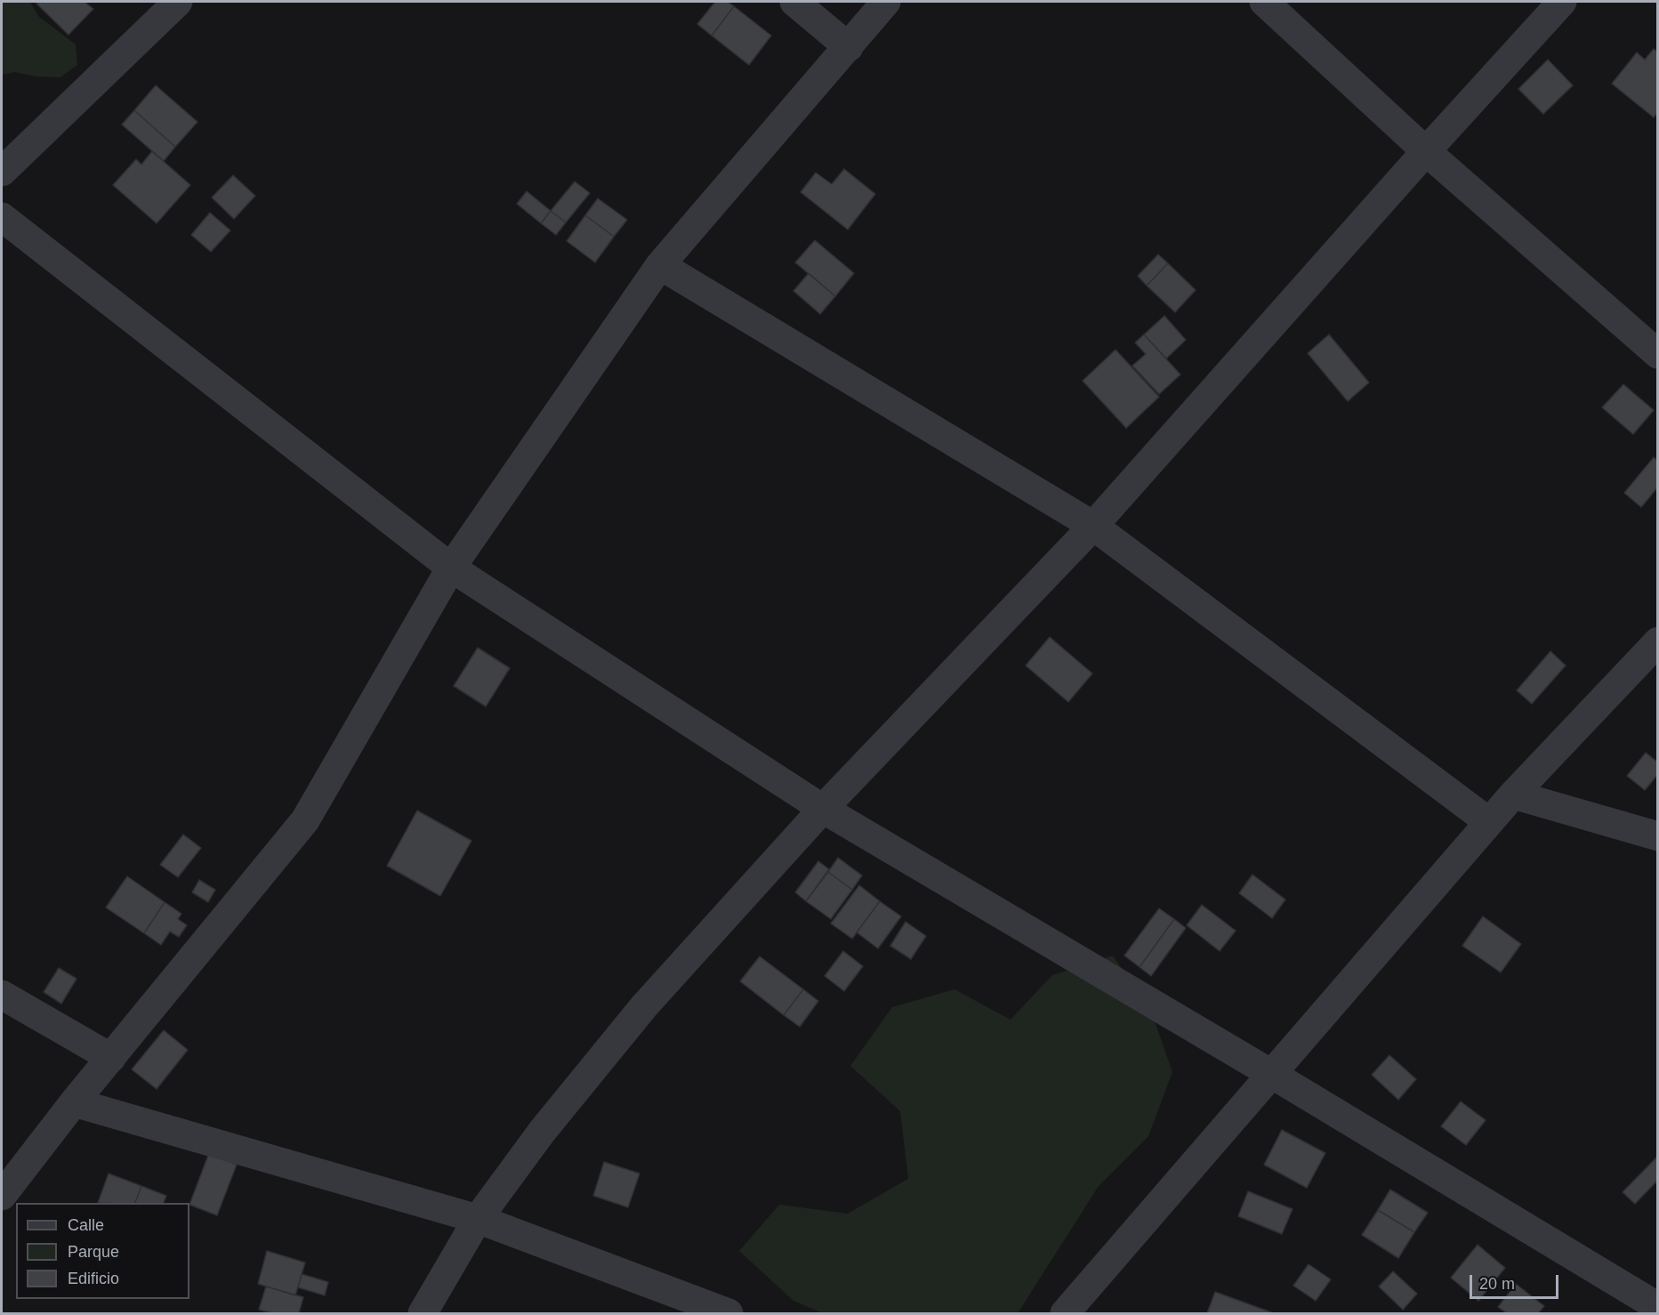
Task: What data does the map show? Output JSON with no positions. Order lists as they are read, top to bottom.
{
  "legend": ["Calle", "Parque", "Edificio"],
  "scale_bar": "20 m"
}
